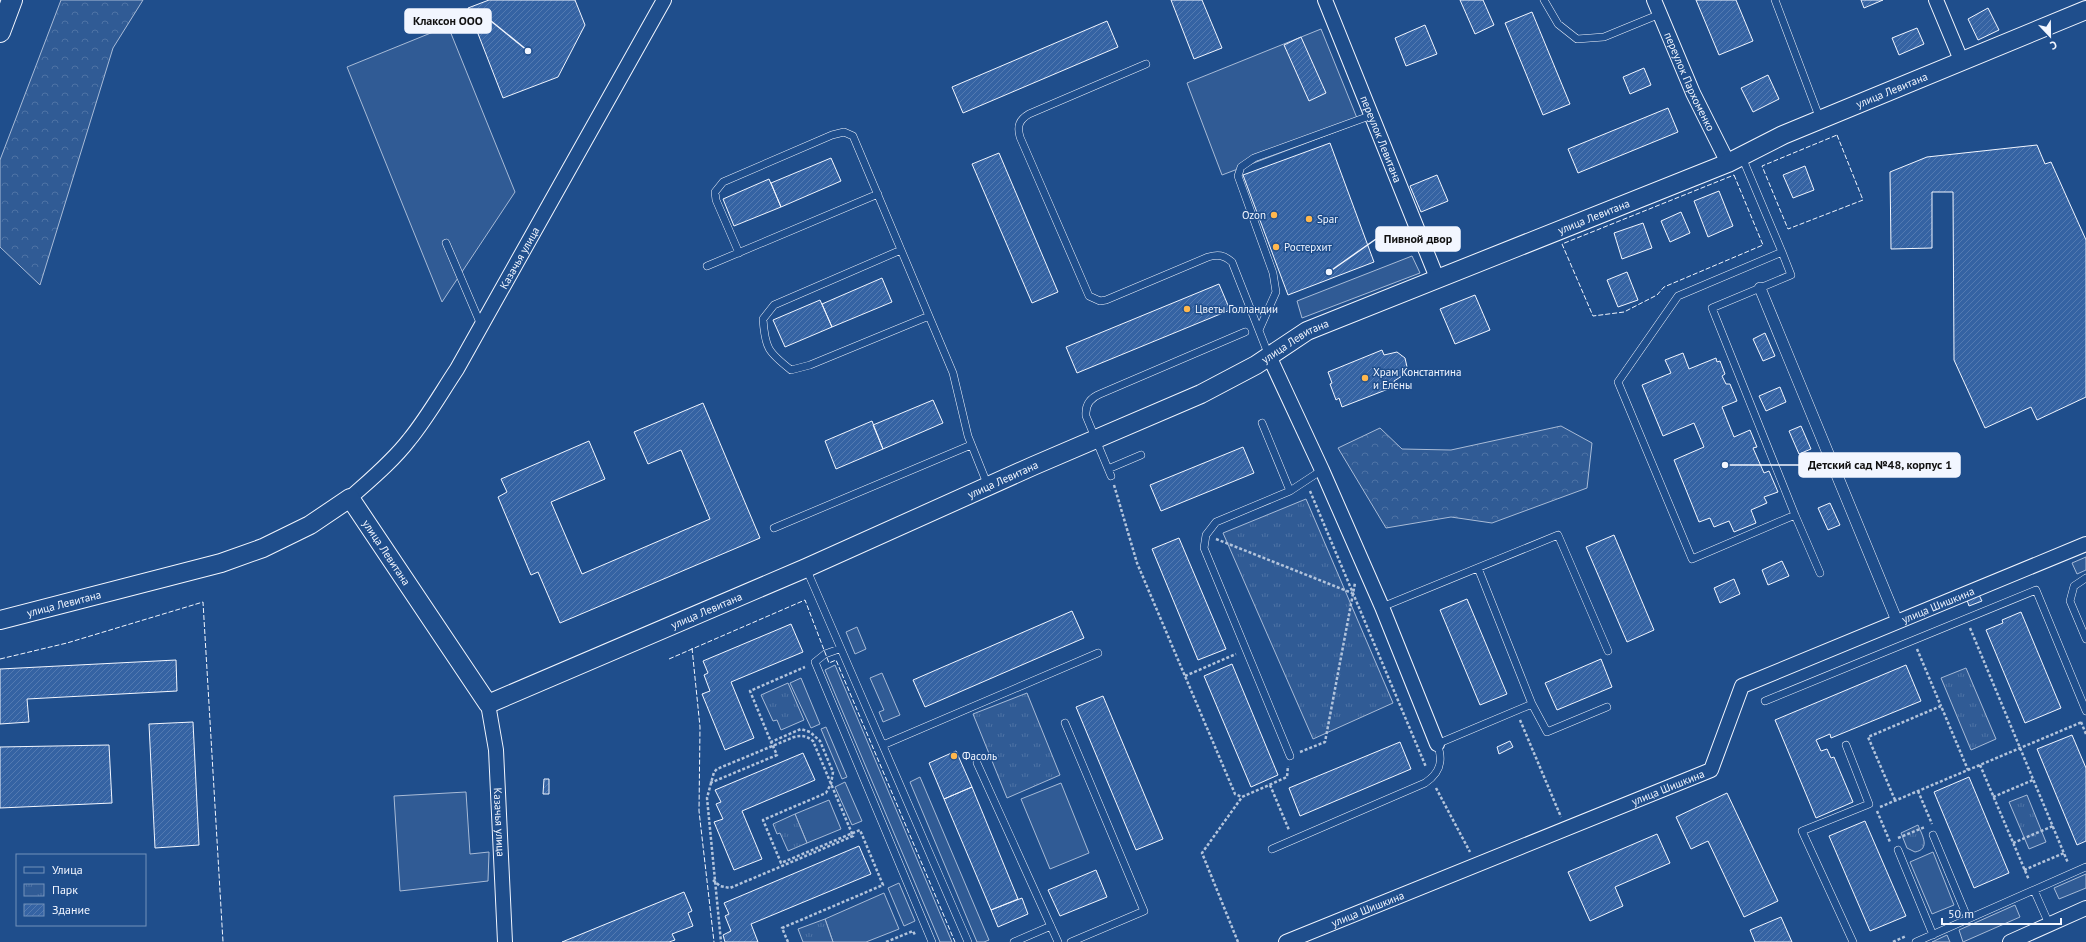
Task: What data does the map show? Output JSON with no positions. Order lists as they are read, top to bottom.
{
  "streets": {
    "street": [
      "переулок Пархоменко",
      "улица Левитана",
      "переулок Левитана",
      "Казачья улица",
      "улица Шишкина"
    ]
  },
  "crossings": [
    ["переулок Пархоменко", "улица Левитана"],
    ["улица Левитана", "переулок Левитана"],
    ["улица Левитана", "Казачья улица"]
  ],
  "places": [
    "Клаксон ООО",
    "Ozon",
    "Spar",
    "Ростерхит",
    "Пивной двор",
    "Цветы Голландии",
    "Храм Константина и Елены",
    "Детский сад №48, корпус 1",
    "Фасоль"
  ],
  "legend": ["Улица", "Парк", "Здание"],
  "scale_bar": "50 m",
  "north": "bottom"
}
